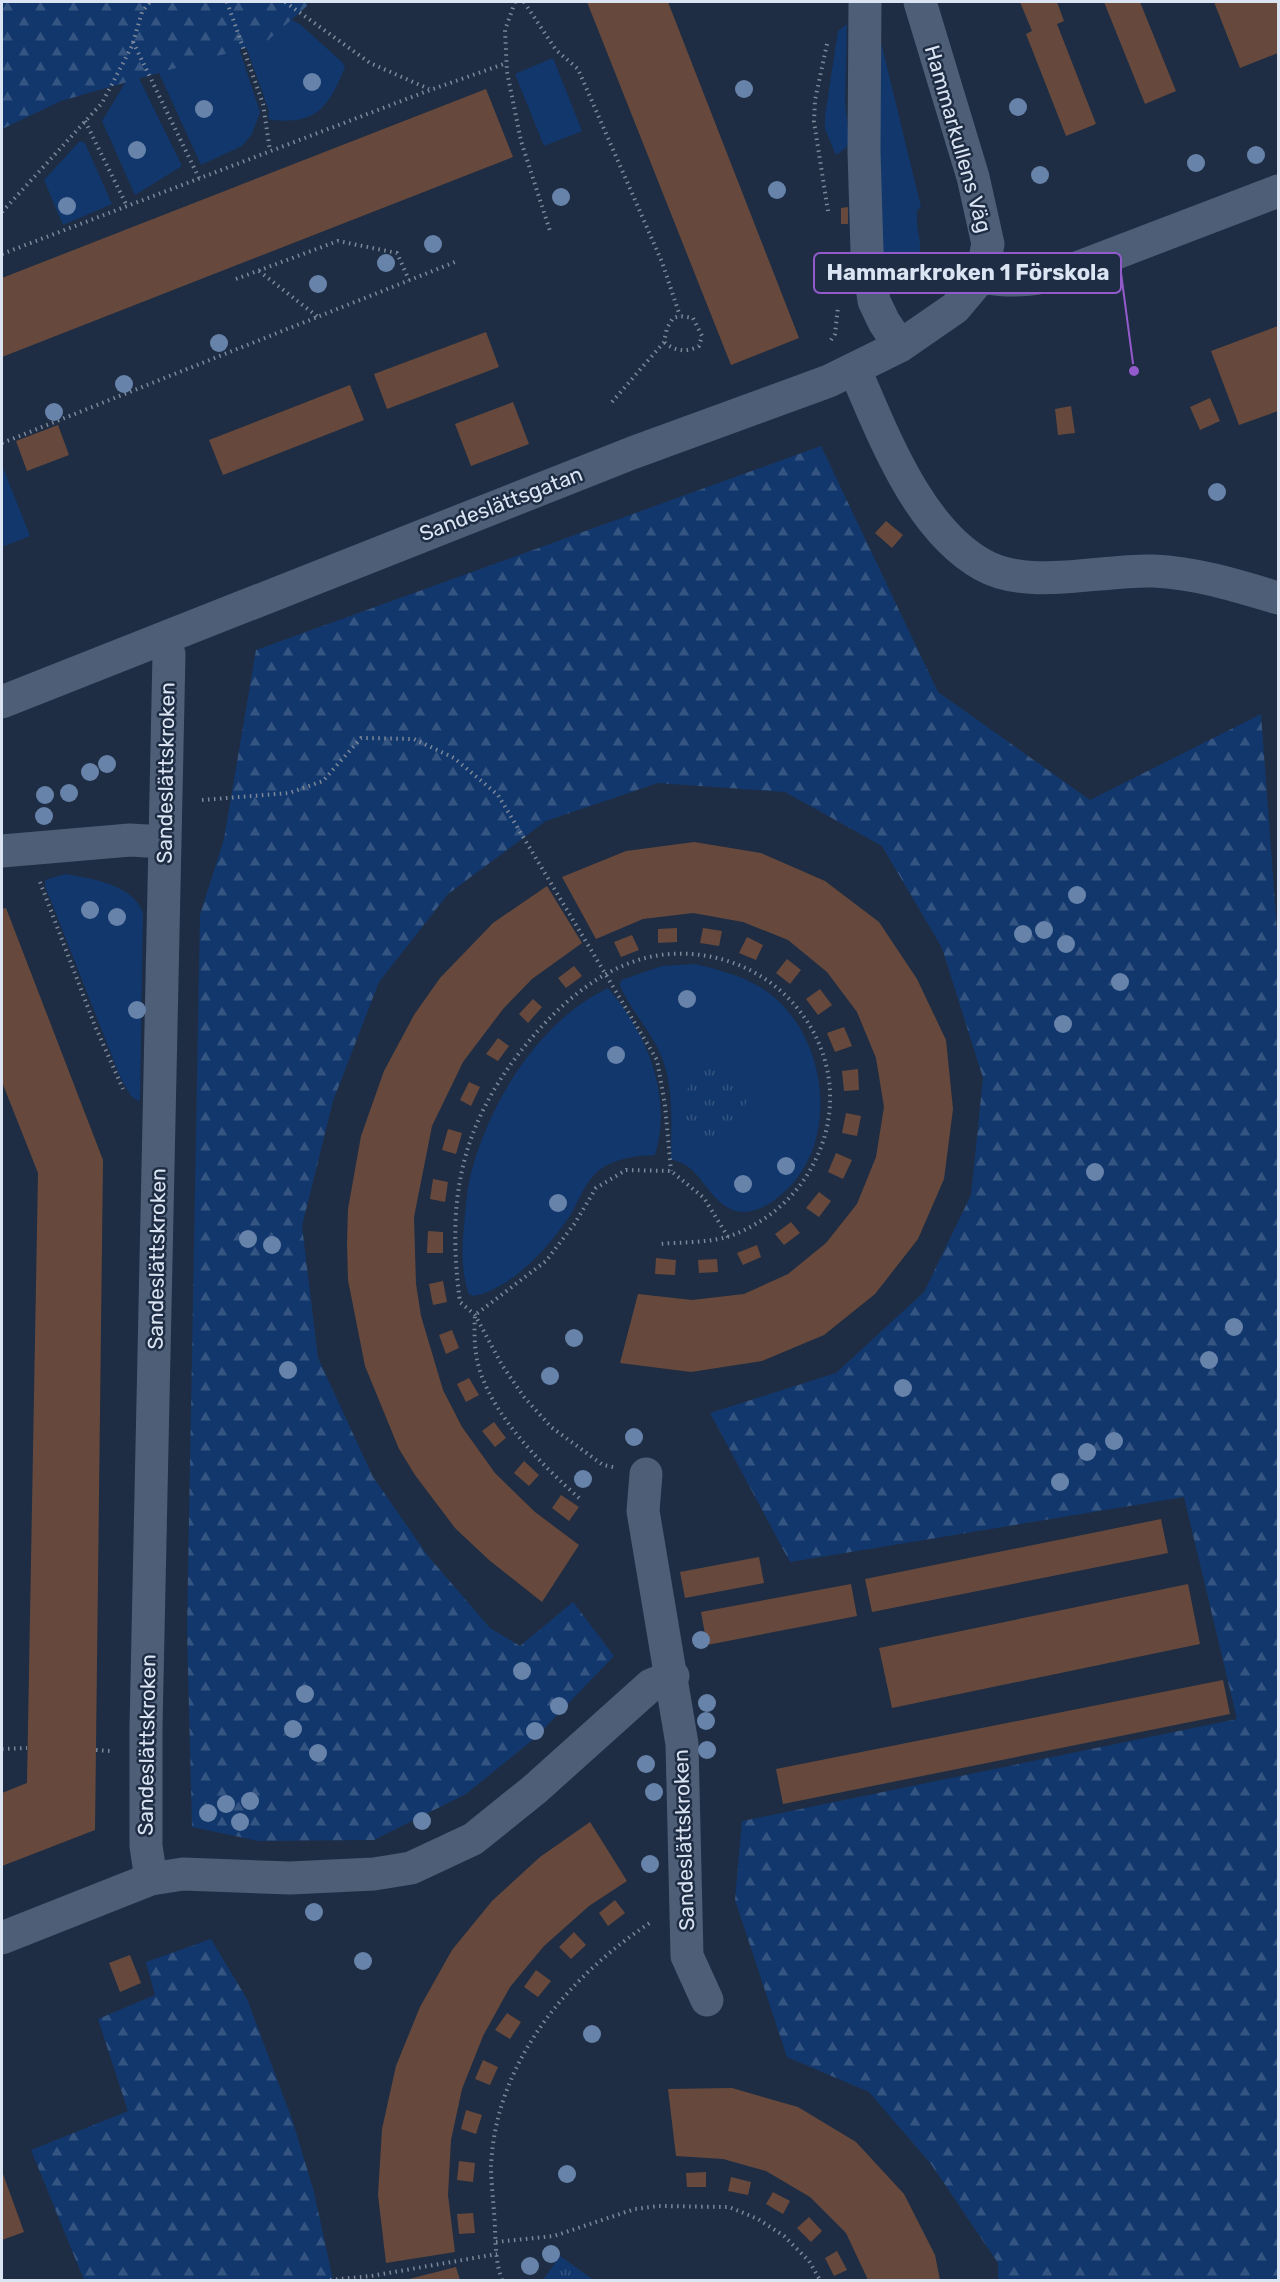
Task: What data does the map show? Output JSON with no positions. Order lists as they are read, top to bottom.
{
  "streets": {
    "street": ["Hammarkullens Väg", "Sandeslättsgatan", "Sandeslättskroken"]
  },
  "crossings": [
    ["Hammarkullens Väg", "Sandeslättsgatan"],
    ["Sandeslättsgatan", "Sandeslättskroken"]
  ],
  "places": ["Hammarkroken 1 Förskola"]
}
